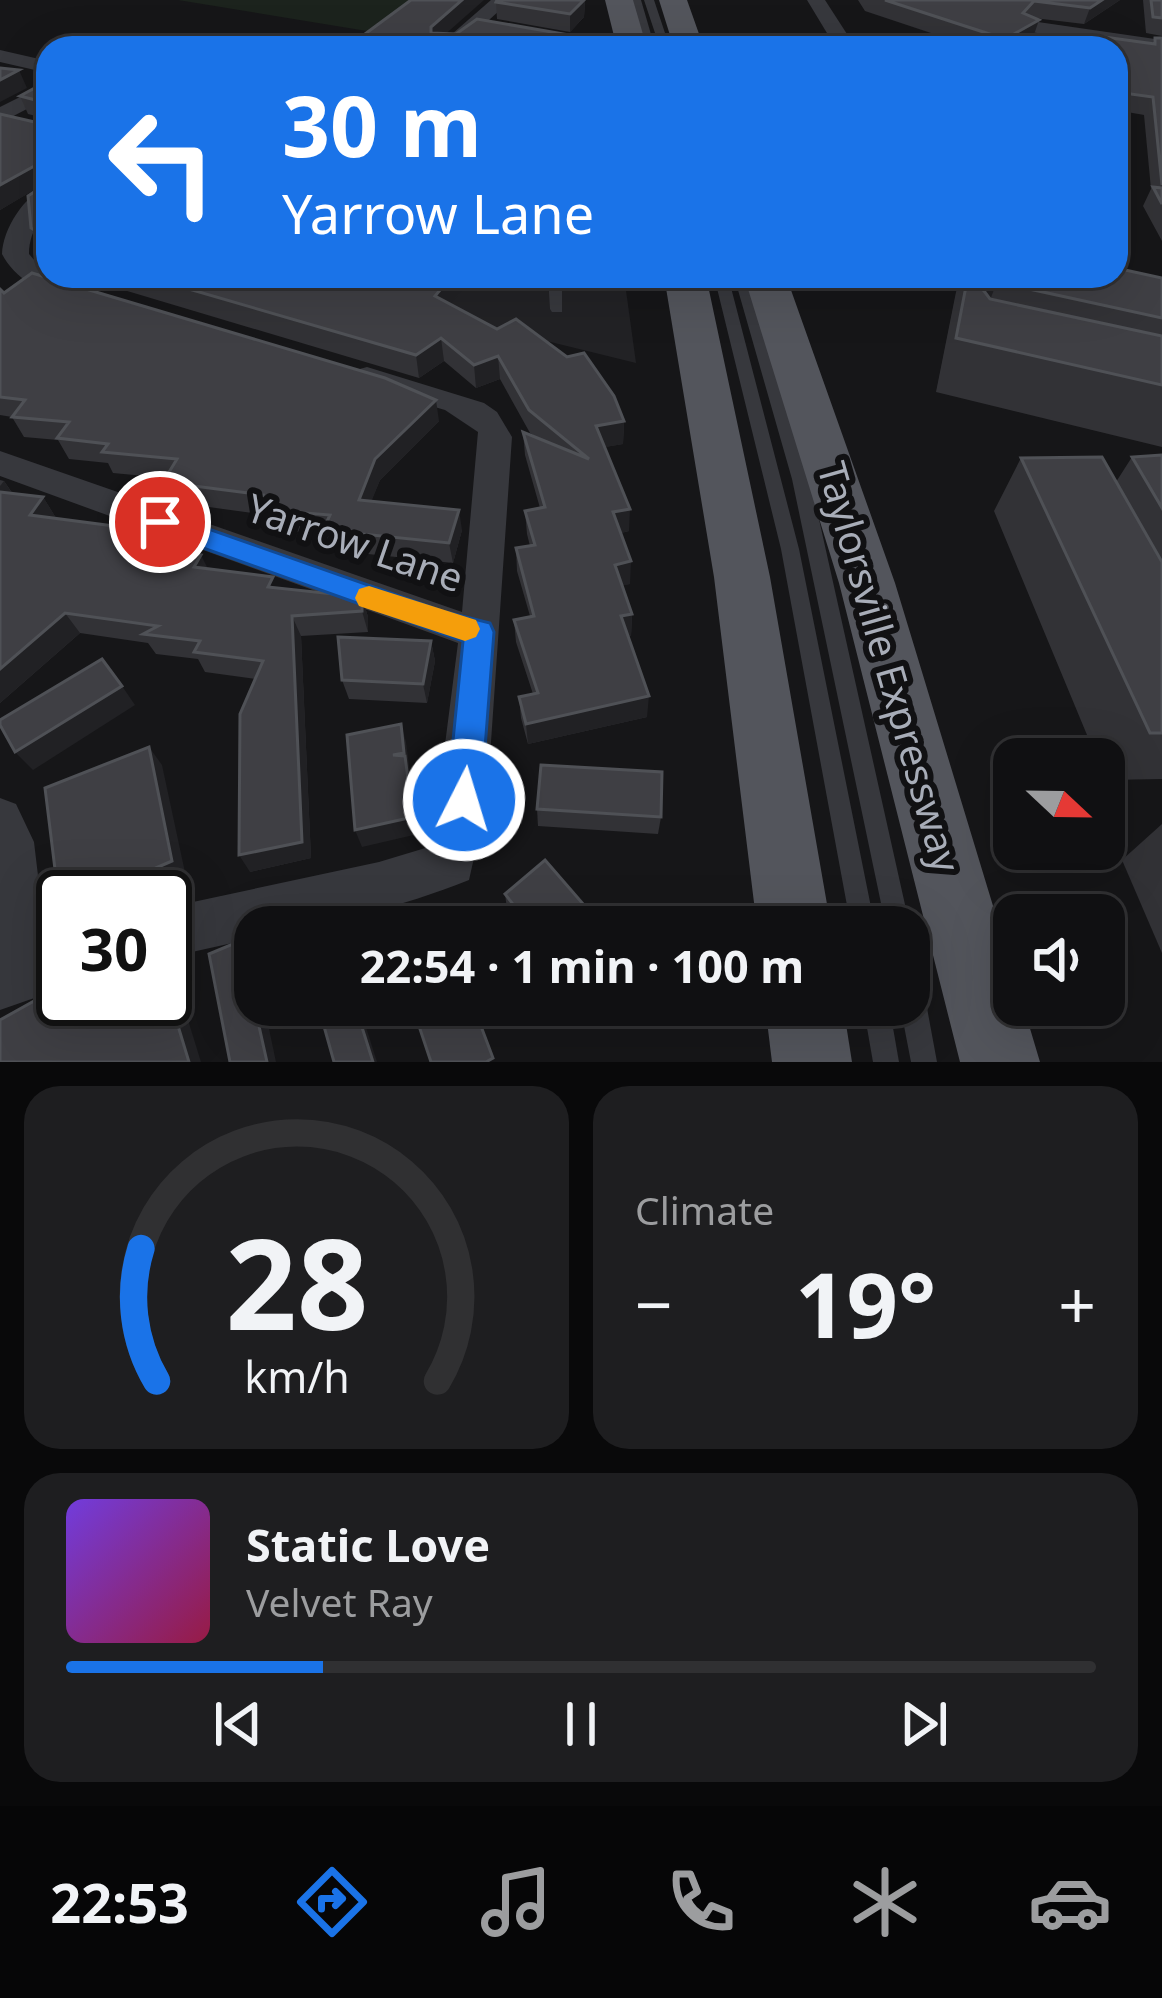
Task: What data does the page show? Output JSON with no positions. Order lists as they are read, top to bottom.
{
  "streets": {
    "main road": ["Taylorsville Expressway"],
    "street": ["Yarrow Lane"]
  },
  "north": "right",
  "page": {
    "turn": ["30 m", "Yarrow Lane"],
    "limit": "30",
    "trip": "22:54 · 1 min · 100 m",
    "tile": "Climate",
    "heat": ["−", "19°", "+"],
    "song": ["Static Love", "Velvet Ray"],
    "tabs": "22:53",
    "gauge": ["28", "km/h"]
  }
}
